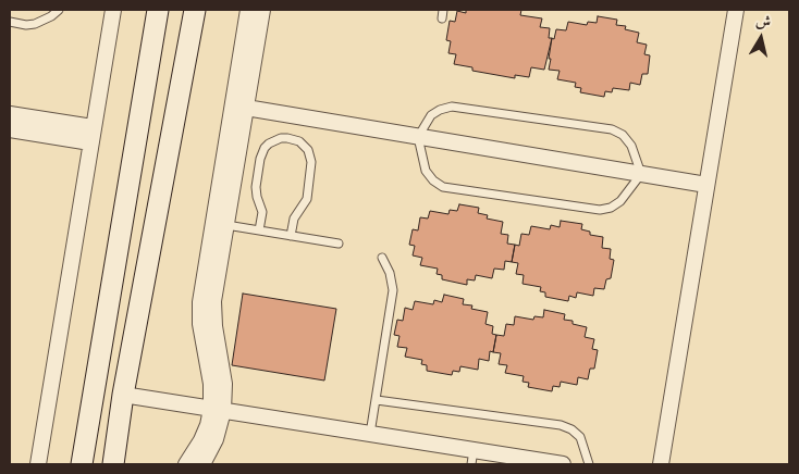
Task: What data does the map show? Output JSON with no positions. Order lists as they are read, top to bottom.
{
  "north": "top"
}
